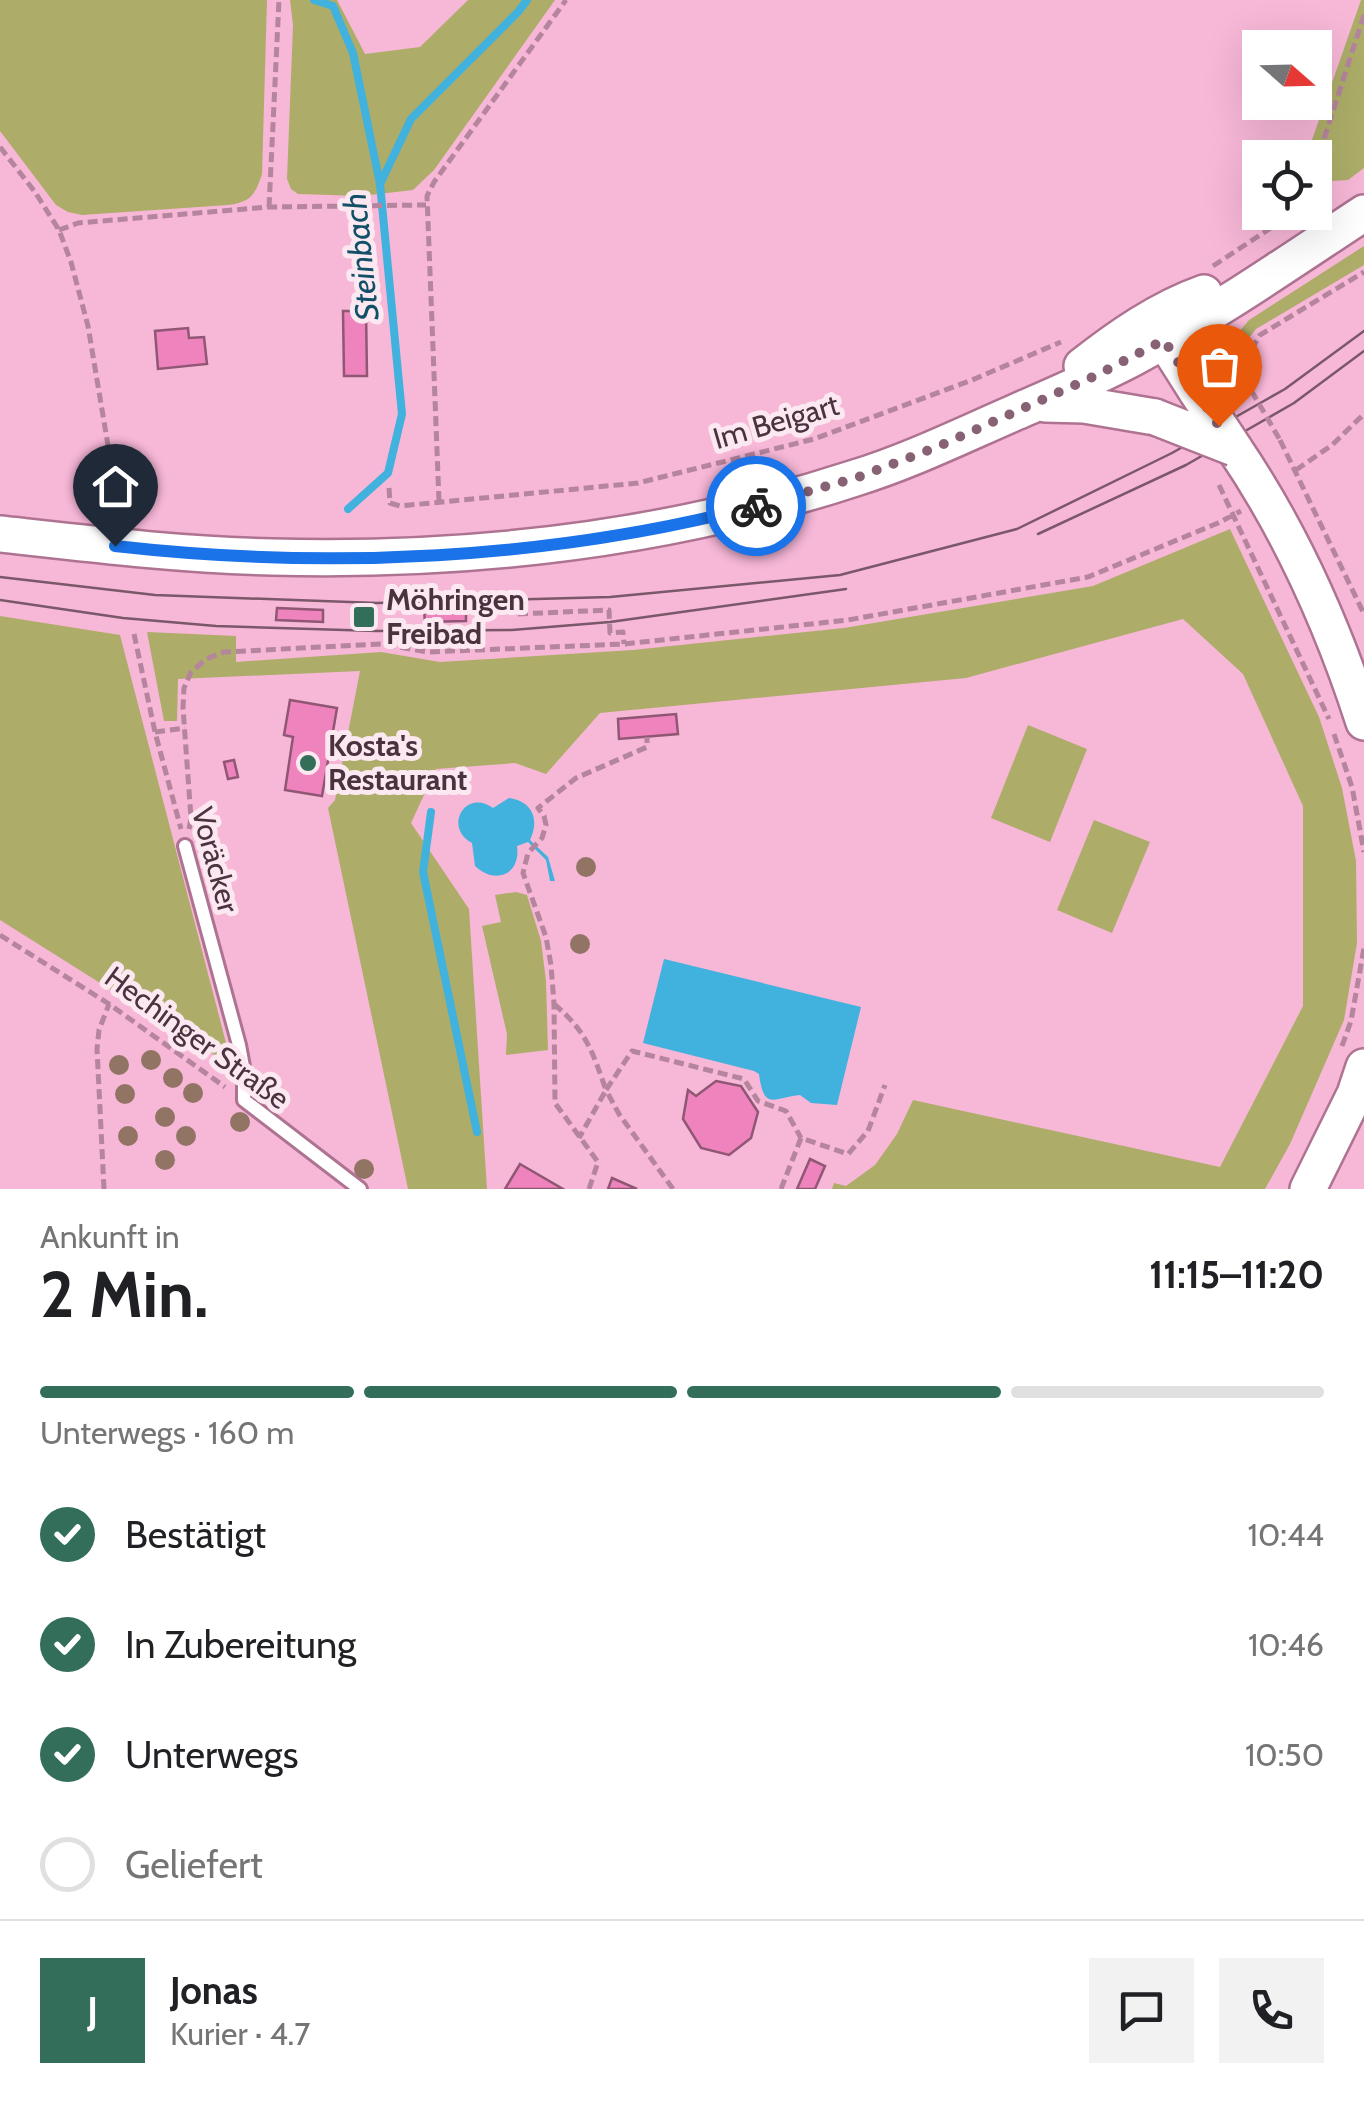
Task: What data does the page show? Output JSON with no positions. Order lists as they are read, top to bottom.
{
  "streets": {
    "lane": ["Voräcker", "Hechinger Straße"],
    "path": ["Im Beigart"]
  },
  "crossings": [
    ["Voräcker", "Hechinger Straße"]
  ],
  "water": ["Steinbach"],
  "places": {
    "transit": ["Möhringen Freibad"],
    "other": ["Kosta's Restaurant"]
  },
  "north": "right",
  "page": {
    "heading": ["2 Min.", "Ankunft in", "11:15–11:20"],
    "panel": ["Jonas", "Kurier · 4.7"],
    "bar": "Unterwegs · 160 m",
    "list": [
      ["Bestätigt", "10:44"],
      ["In Zubereitung", "10:46"],
      ["Unterwegs", "10:50"],
      "Geliefert"
    ],
    "round": "J"
  }
}
